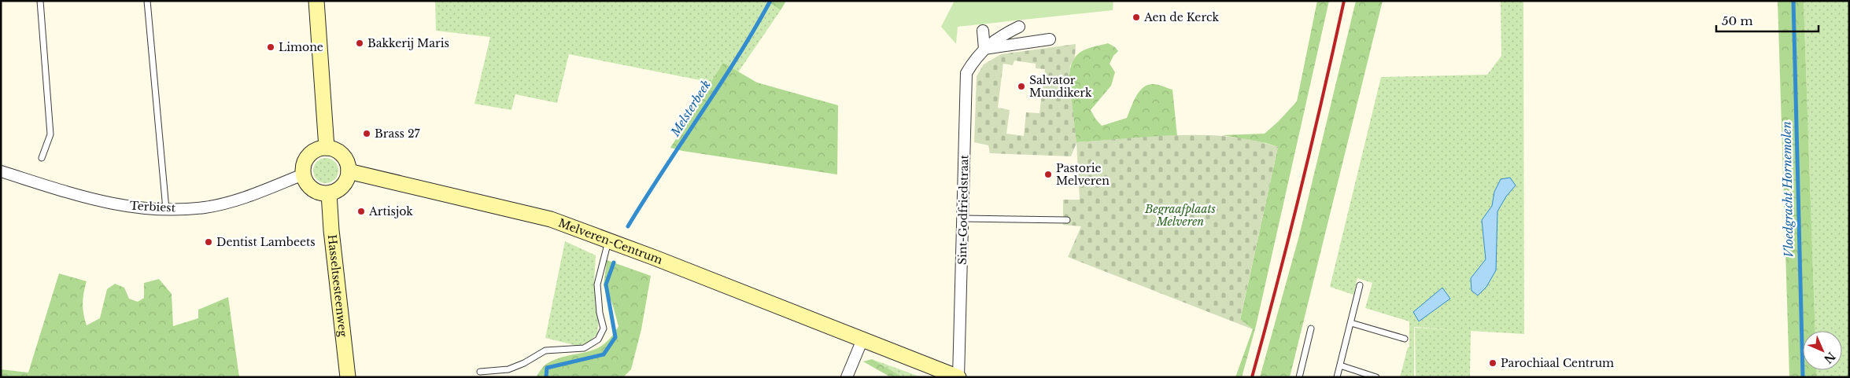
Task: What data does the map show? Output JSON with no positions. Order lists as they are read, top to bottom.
{
  "streets": {
    "main road": ["Melveren-Centrum", "Hasseltsesteenweg"],
    "street": ["Terbiest", "Sint-Godfriedstraat"]
  },
  "crossings": [
    ["Terbiest", "Melveren-Centrum"],
    ["Terbiest", "Hasseltsesteenweg"],
    ["Sint-Godfriedstraat", "Melveren-Centrum"],
    ["Melveren-Centrum", "Hasseltsesteenweg"]
  ],
  "water": ["Melsterbeek", "Vloedgracht Hornemolen"],
  "parks": ["Begraafplaats Melveren"],
  "places": [
    "Aen de Kerck",
    "Bakkerij Maris",
    "Limone",
    "Salvator Mundikerk",
    "Brass 27",
    "Pastorie Melveren",
    "Artisjok",
    "Dentist Lambeets",
    "Parochiaal Centrum"
  ],
  "scale_bar": "50 m",
  "north": "bottom right"
}
